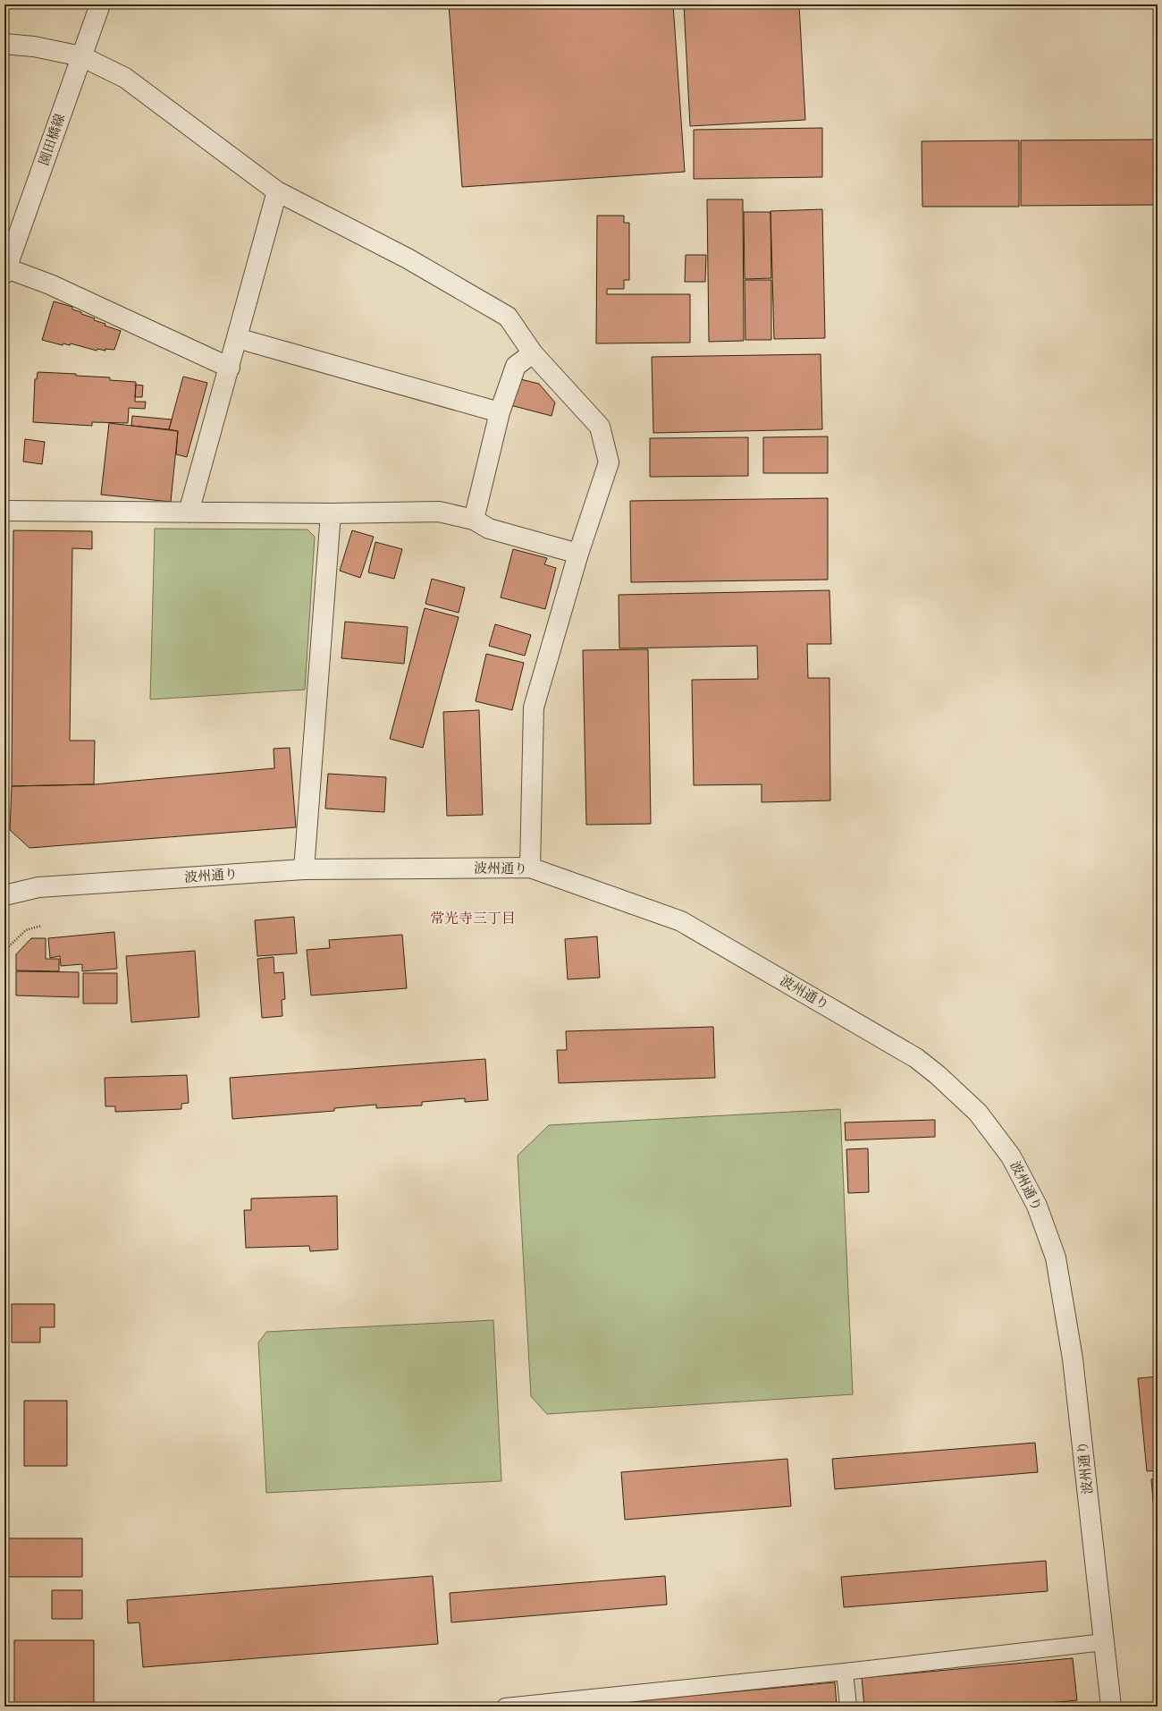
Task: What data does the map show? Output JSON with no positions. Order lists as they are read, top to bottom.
{
  "streets": {
    "street": ["園田橋線", "波州通り"]
  },
  "districts": ["常光寺三丁目"]
}
